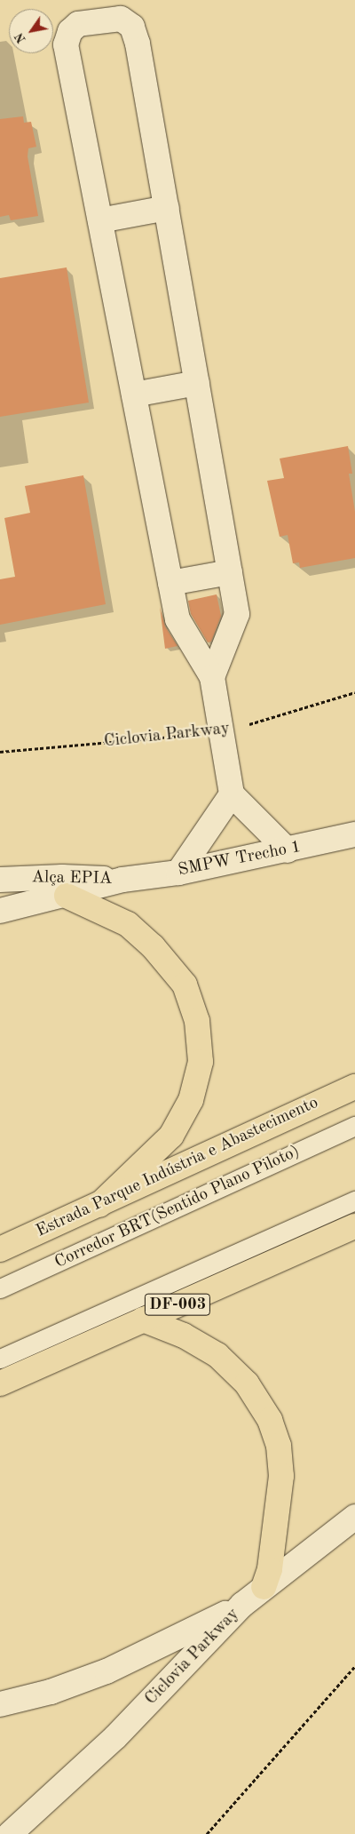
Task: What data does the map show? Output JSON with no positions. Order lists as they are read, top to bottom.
{
  "streets": {
    "highway": ["Estrada Parque Indústria e Abastecimento", "DF-003"],
    "street": ["Ciclovia Parkway", "SMPW Trecho 1", "Alça EPIA"],
    "lane": ["Corredor BRT(Sentido Plano Piloto)"]
  },
  "crossings": [
    ["SMPW Trecho 1", "Alça EPIA"]
  ],
  "north": "bottom left"
}
